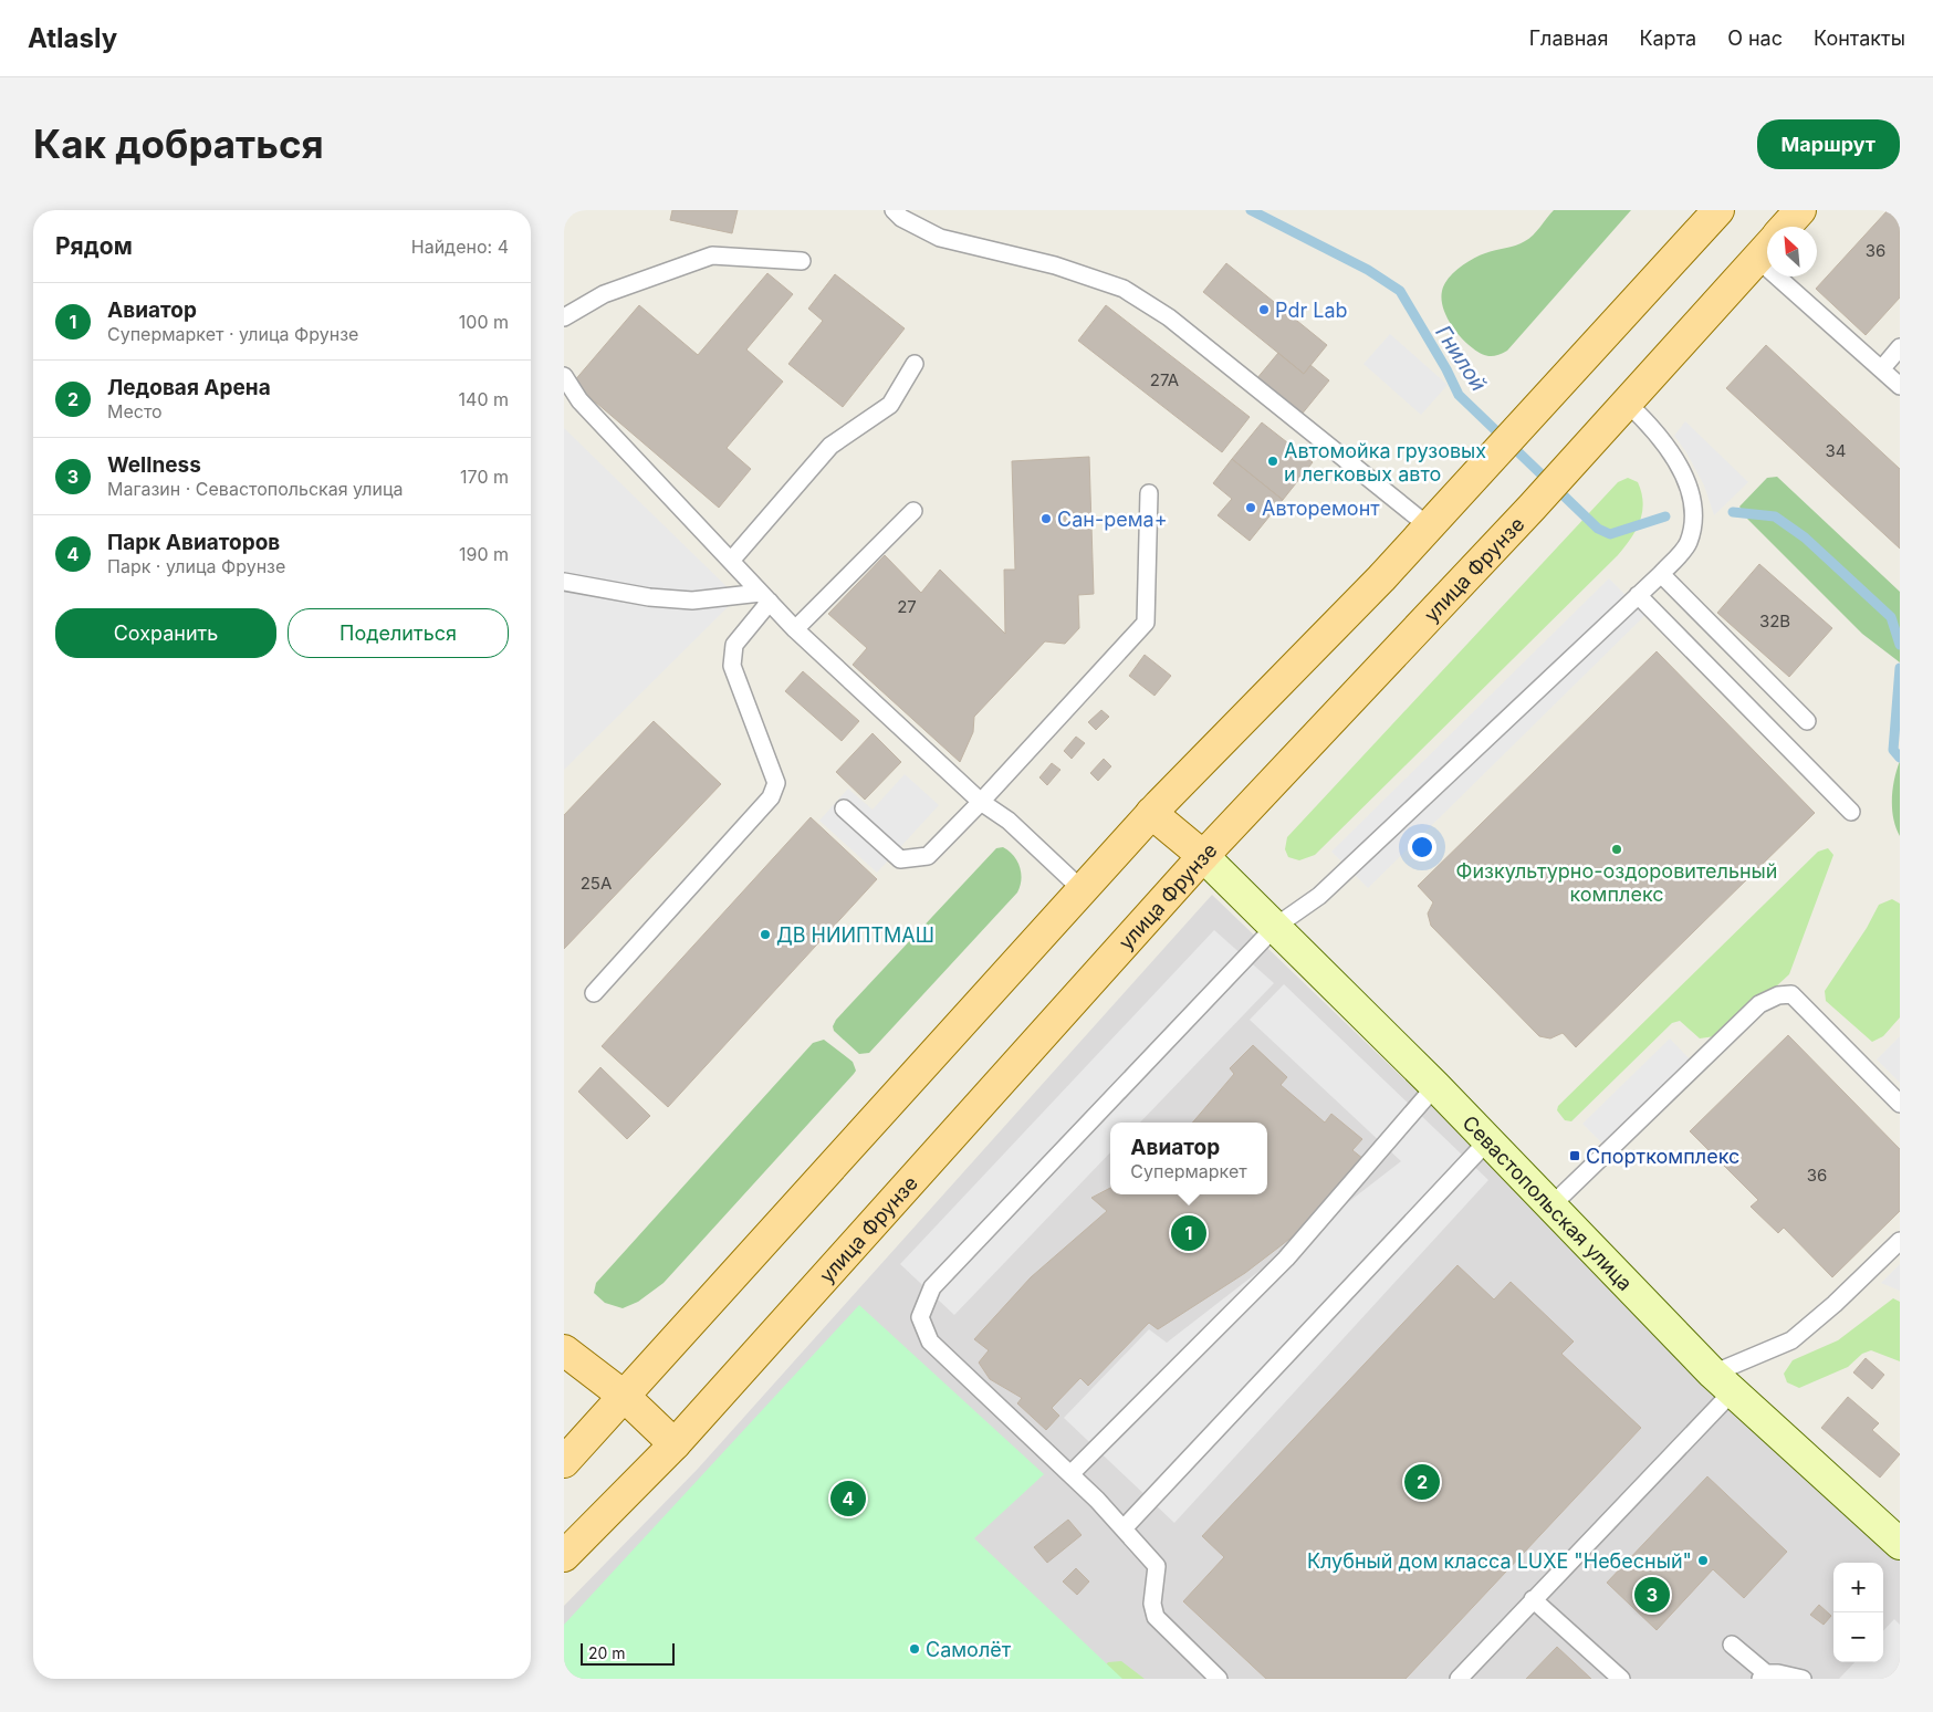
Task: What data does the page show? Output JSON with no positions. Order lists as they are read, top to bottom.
{
  "streets": {
    "main road": ["улица Фрунзе", "Севастопольская улица"]
  },
  "crossings": [
    ["улица Фрунзе", "Севастопольская улица"]
  ],
  "water": ["Гнилой"],
  "places": {
    "other": [
      "Pdr Lab",
      "Автомойка грузовых и легковых авто",
      "Авторемонт",
      "Сан-рема+",
      "Физкультурно-оздоровительный комплекс",
      "ДВ НИИПТМАШ",
      "Клубный дом класса LUXE \"Небесный\"",
      "Самолёт"
    ],
    "transit": ["Спорткомплекс"]
  },
  "house_numbers": [
    "36",
    "27А",
    "34",
    "27",
    "32В",
    "25А",
    "36"
  ],
  "scale_bar": "20 m",
  "north": "top left",
  "page": {
    "header": "Atlasly",
    "nav": [
      "Главная",
      "Карта",
      "О нас",
      "Контакты"
    ],
    "buttons": [
      "Маршрут",
      ["Сохранить", "Поделиться"]
    ],
    "title": "Как добраться",
    "heading": ["Рядом", "Найдено: 4"],
    "list": [
      {
        "mark": "1",
        "name": "Авиатор",
        "note": "Супермаркет · улица Фрунзе",
        "value": "100 m"
      },
      {
        "mark": "2",
        "name": "Ледовая Арена",
        "note": "Место",
        "value": "140 m"
      },
      {
        "mark": "3",
        "name": "Wellness",
        "note": "Магазин · Севастопольская улица",
        "value": "170 m"
      },
      {
        "mark": "4",
        "name": "Парк Авиаторов",
        "note": "Парк · улица Фрунзе",
        "value": "190 m"
      }
    ],
    "popup": ["Авиатор", "Супермаркет"],
    "pins": [
      "1",
      "2",
      "4",
      "3"
    ],
    "map_buttons": ["+", "−"],
    "scale": "20 m"
  }
}
